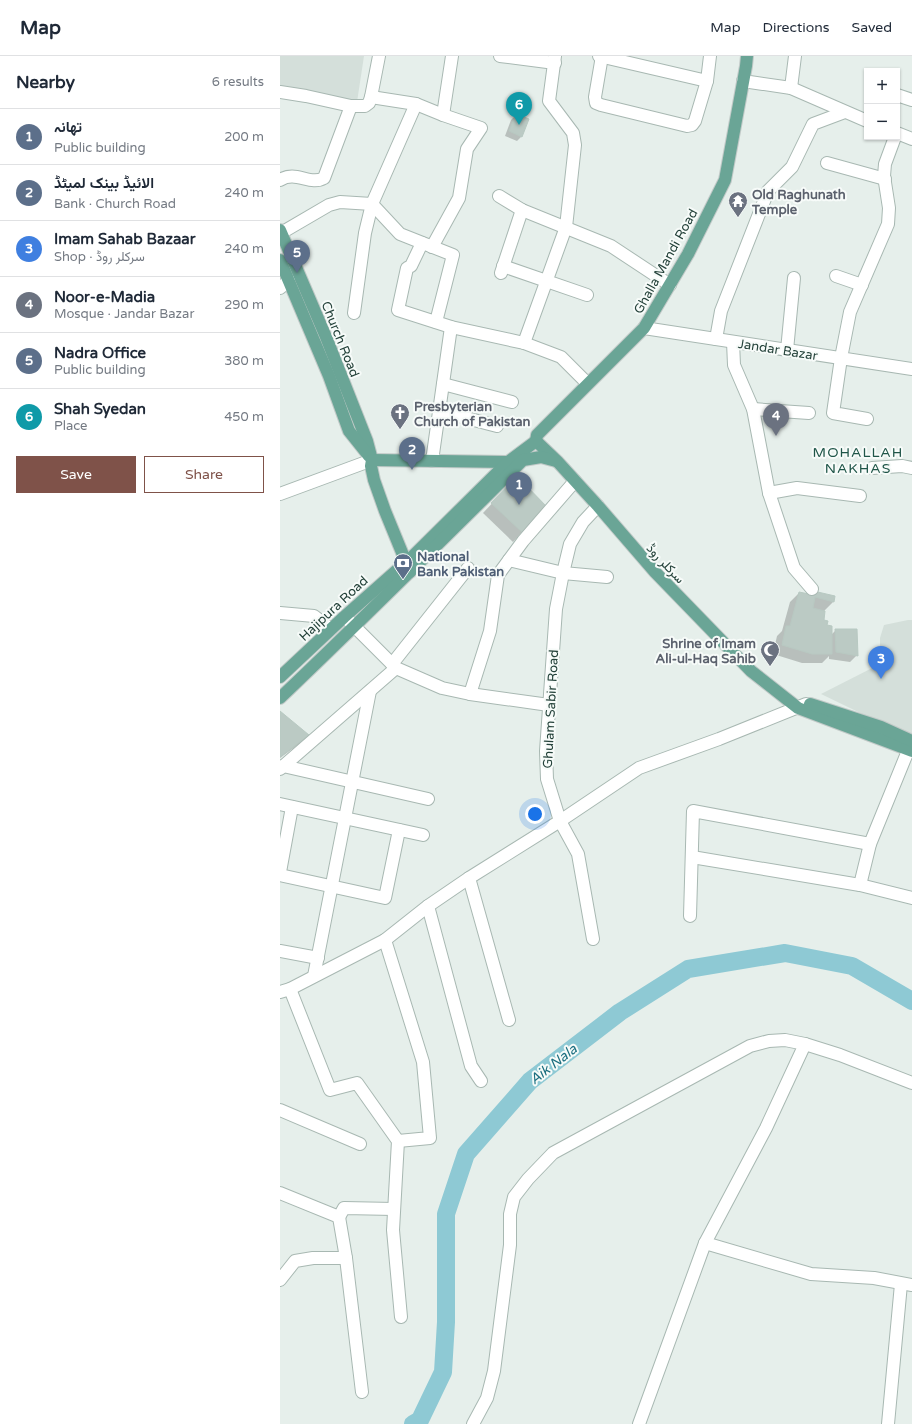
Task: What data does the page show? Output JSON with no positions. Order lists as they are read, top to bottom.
{
  "streets": {
    "main road": [
      "Ghalla Mandi Road",
      "Church Road",
      "سرکلر روڈ",
      "Hajipura Road"
    ],
    "street": ["Jandar Bazar", "Ghulam Sabir Road"]
  },
  "crossings": [
    ["Ghalla Mandi Road", "Jandar Bazar"],
    ["Ghalla Mandi Road", "سرکلر روڈ"],
    ["Church Road", "Hajipura Road"],
    ["سرکلر روڈ", "Ghulam Sabir Road"]
  ],
  "districts": ["MOHALLAH NAKHAS"],
  "water": ["Aik Nala"],
  "places": {
    "temple": ["Old Raghunath Temple"],
    "church": ["Presbyterian Church of Pakistan"],
    "bank": ["National Bank Pakistan"],
    "mosque": ["Shrine of Imam Ali-ul-Haq Sahib"]
  },
  "page": {
    "header": "Map",
    "nav": ["Map", "Directions", "Saved"],
    "heading": ["Nearby", "6 results"],
    "map_buttons": ["+", "−"],
    "pins": [
      "6",
      "5",
      "4",
      "2",
      "1",
      "3"
    ],
    "list": [
      {
        "mark": "1",
        "name": "تھانہ",
        "note": "Public building",
        "value": "200 m"
      },
      {
        "mark": "2",
        "name": "الائیڈ بینک لمیٹڈ",
        "note": "Bank · Church Road",
        "value": "240 m"
      },
      {
        "mark": "3",
        "name": "Imam Sahab Bazaar",
        "note": "Shop · سرکلر روڈ",
        "value": "240 m"
      },
      {
        "mark": "4",
        "name": "Noor-e-Madia",
        "note": "Mosque · Jandar Bazar",
        "value": "290 m"
      },
      {
        "mark": "5",
        "name": "Nadra Office",
        "note": "Public building",
        "value": "380 m"
      },
      {
        "mark": "6",
        "name": "Shah Syedan",
        "note": "Place",
        "value": "450 m"
      }
    ],
    "buttons": ["Save", "Share"]
  }
}
